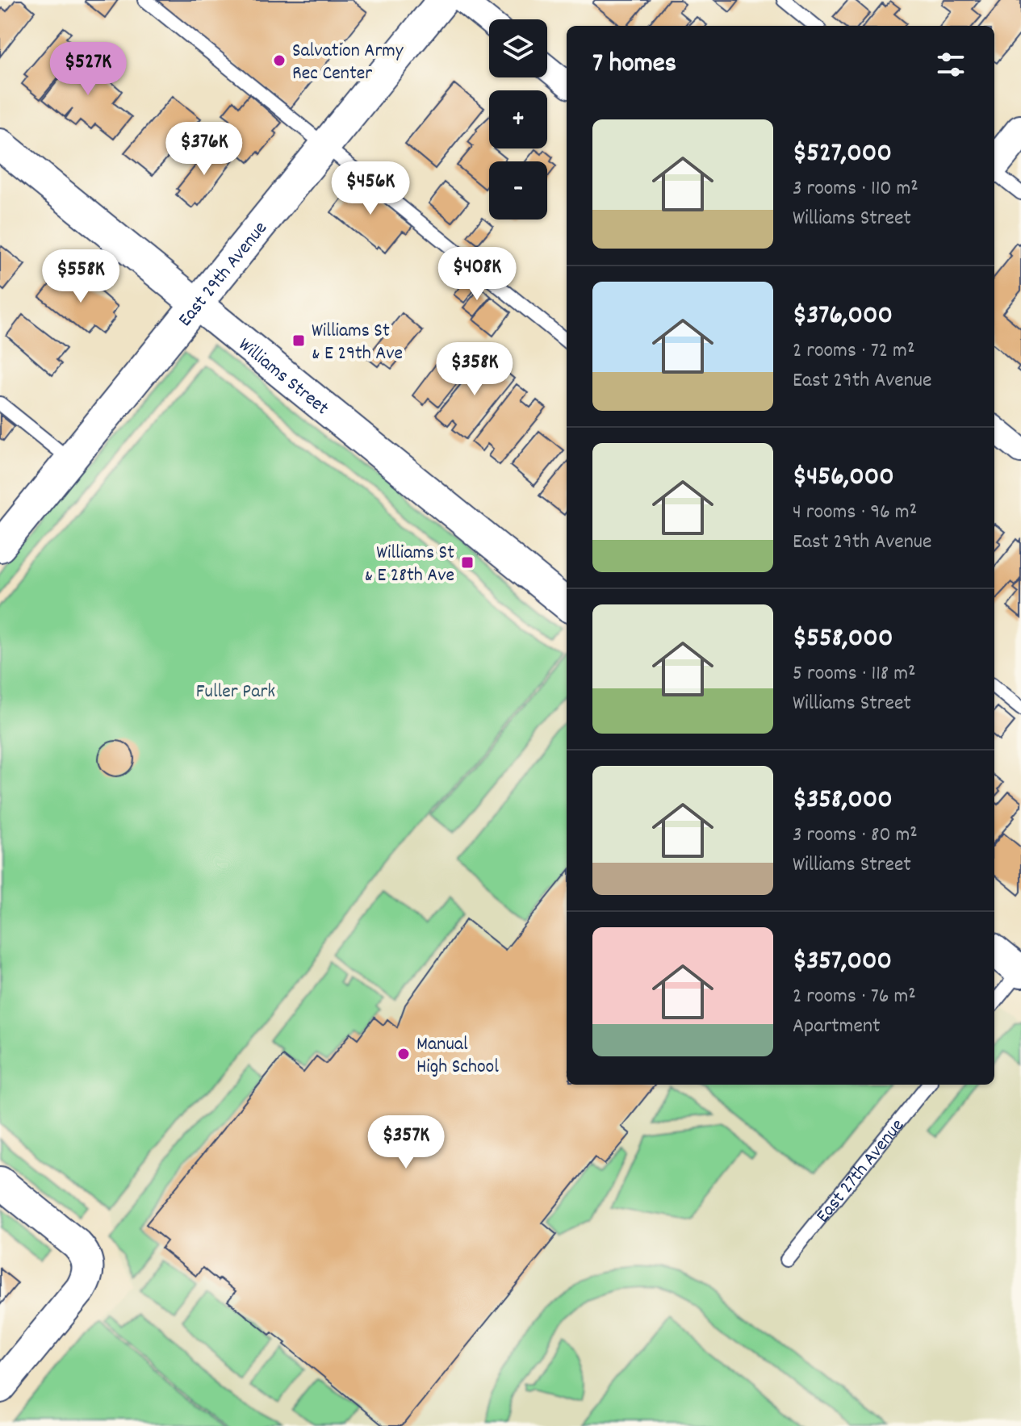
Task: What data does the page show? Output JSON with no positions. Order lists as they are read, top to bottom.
{
  "streets": {
    "street": ["East 29th Avenue", "Williams Street"],
    "lane": ["East 27th Avenue"]
  },
  "crossings": [
    ["East 29th Avenue", "Williams Street"]
  ],
  "parks": ["Fuller Park"],
  "places": {
    "other": ["Salvation Army Rec Center", "Manual High School"],
    "transit": ["Williams St & E 29th Ave", "Williams St & E 28th Ave"]
  },
  "page": {
    "map_buttons": ["+", "−"],
    "heading": "7 homes",
    "price": [
      "$527K",
      "$376K",
      "$456K",
      "$408K",
      "$558K",
      "$358K",
      "$357K"
    ],
    "list": [
      {
        "name": "$527,000",
        "note": "3 rooms · 110 m² · Williams Street"
      },
      {
        "name": "$376,000",
        "note": "2 rooms · 72 m² · East 29th Avenue"
      },
      {
        "name": "$456,000",
        "note": "4 rooms · 96 m² · East 29th Avenue"
      },
      {
        "name": "$558,000",
        "note": "5 rooms · 118 m² · Williams Street"
      },
      {
        "name": "$358,000",
        "note": "3 rooms · 80 m² · Williams Street"
      },
      {
        "name": "$357,000",
        "note": "2 rooms · 76 m² · Apartment"
      }
    ]
  }
}
